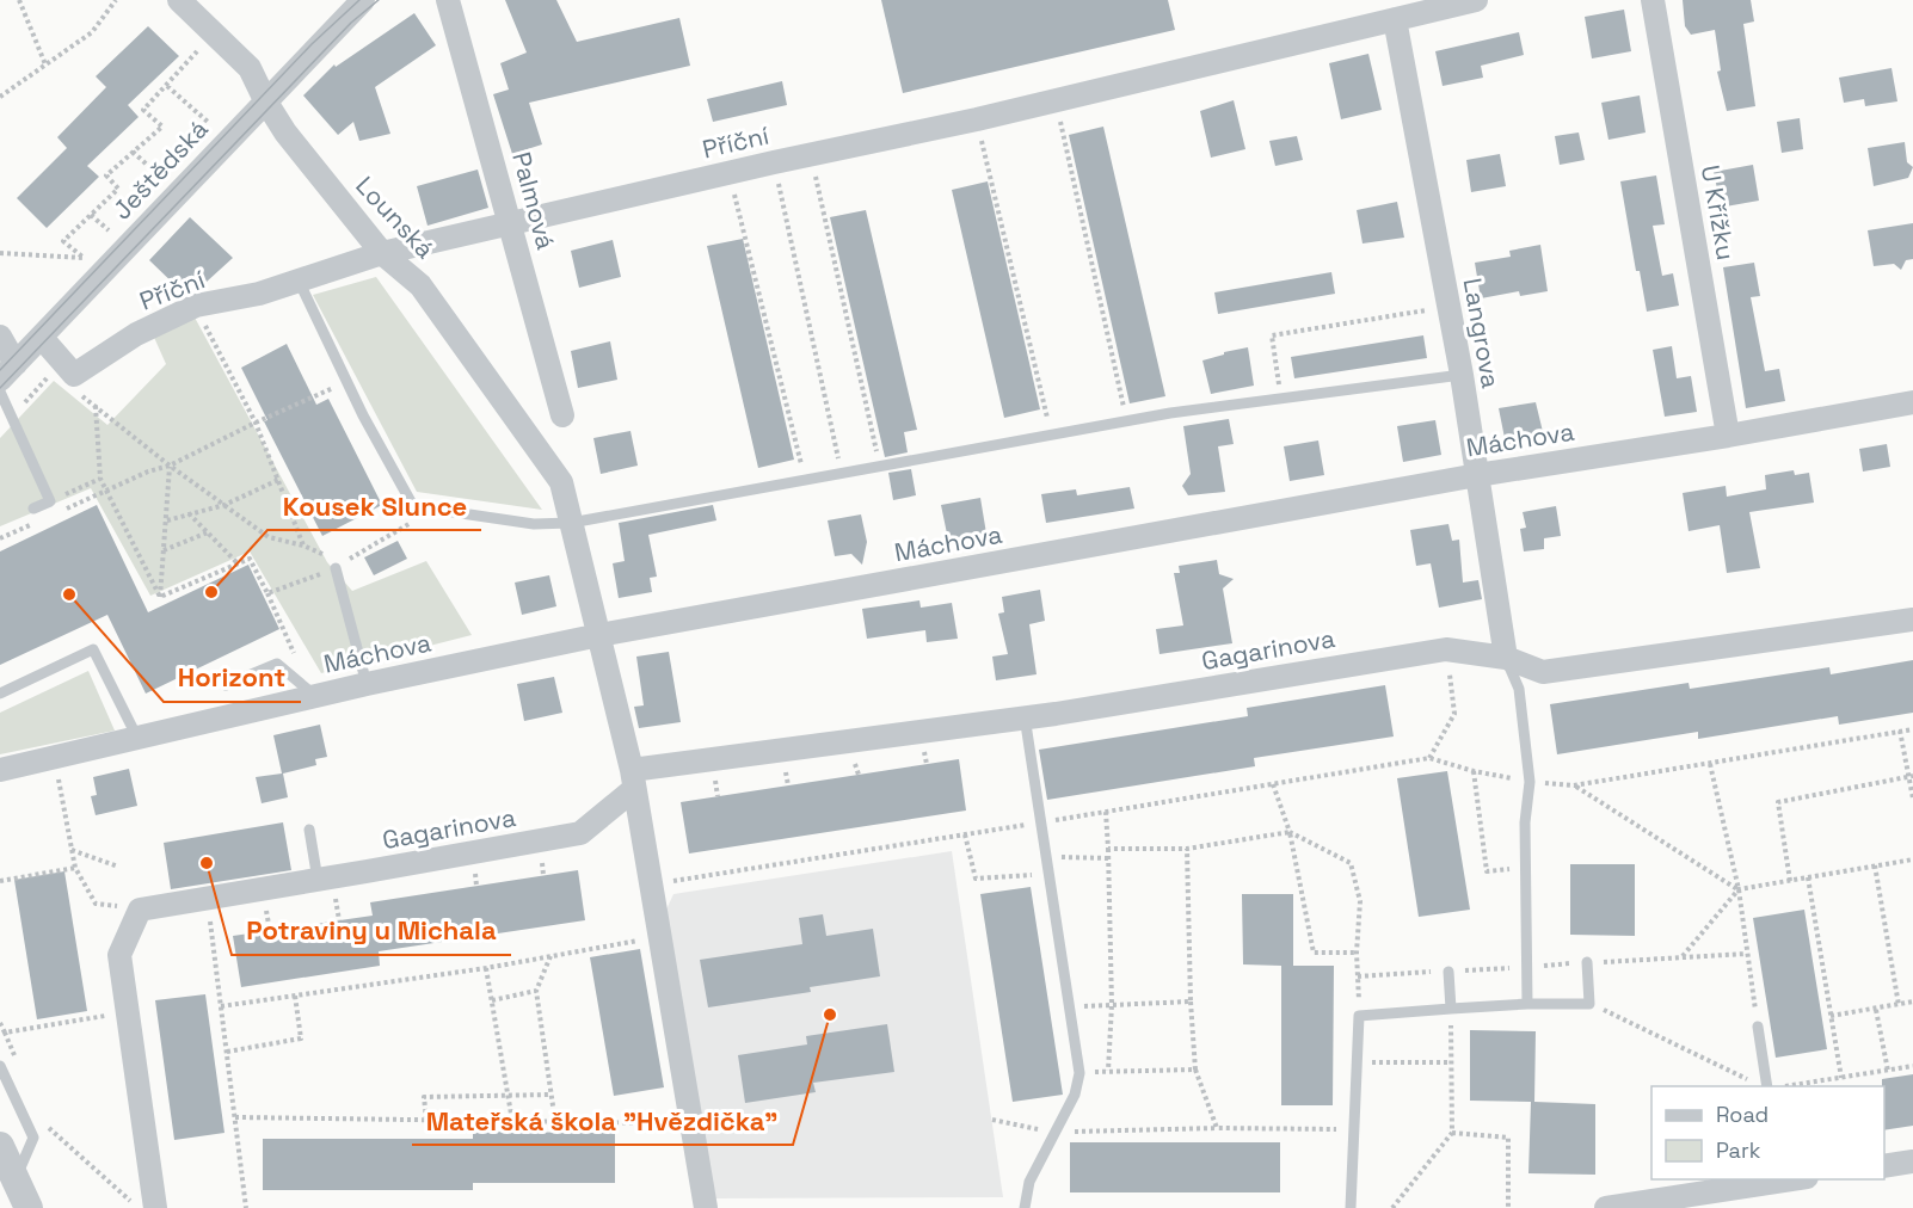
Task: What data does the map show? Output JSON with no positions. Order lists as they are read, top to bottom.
{
  "streets": {
    "street": [
      "Příční",
      "Ještědská",
      "Palmová",
      "U Křížku",
      "Lounská",
      "Langrova",
      "Máchova",
      "Gagarinova"
    ]
  },
  "crossings": [
    ["Příční", "Ještědská"],
    ["Příční", "Palmová"],
    ["Příční", "Lounská"],
    ["Příční", "Langrova"],
    ["Ještědská", "Lounská"],
    ["U Křížku", "Máchova"],
    ["Langrova", "Máchova"],
    ["Langrova", "Gagarinova"]
  ],
  "places": [
    "Kousek Slunce",
    "Horizont",
    "Potraviny u Michala",
    "Mateřská škola \"Hvězdička\""
  ],
  "legend": ["Road", "Park"]
}
